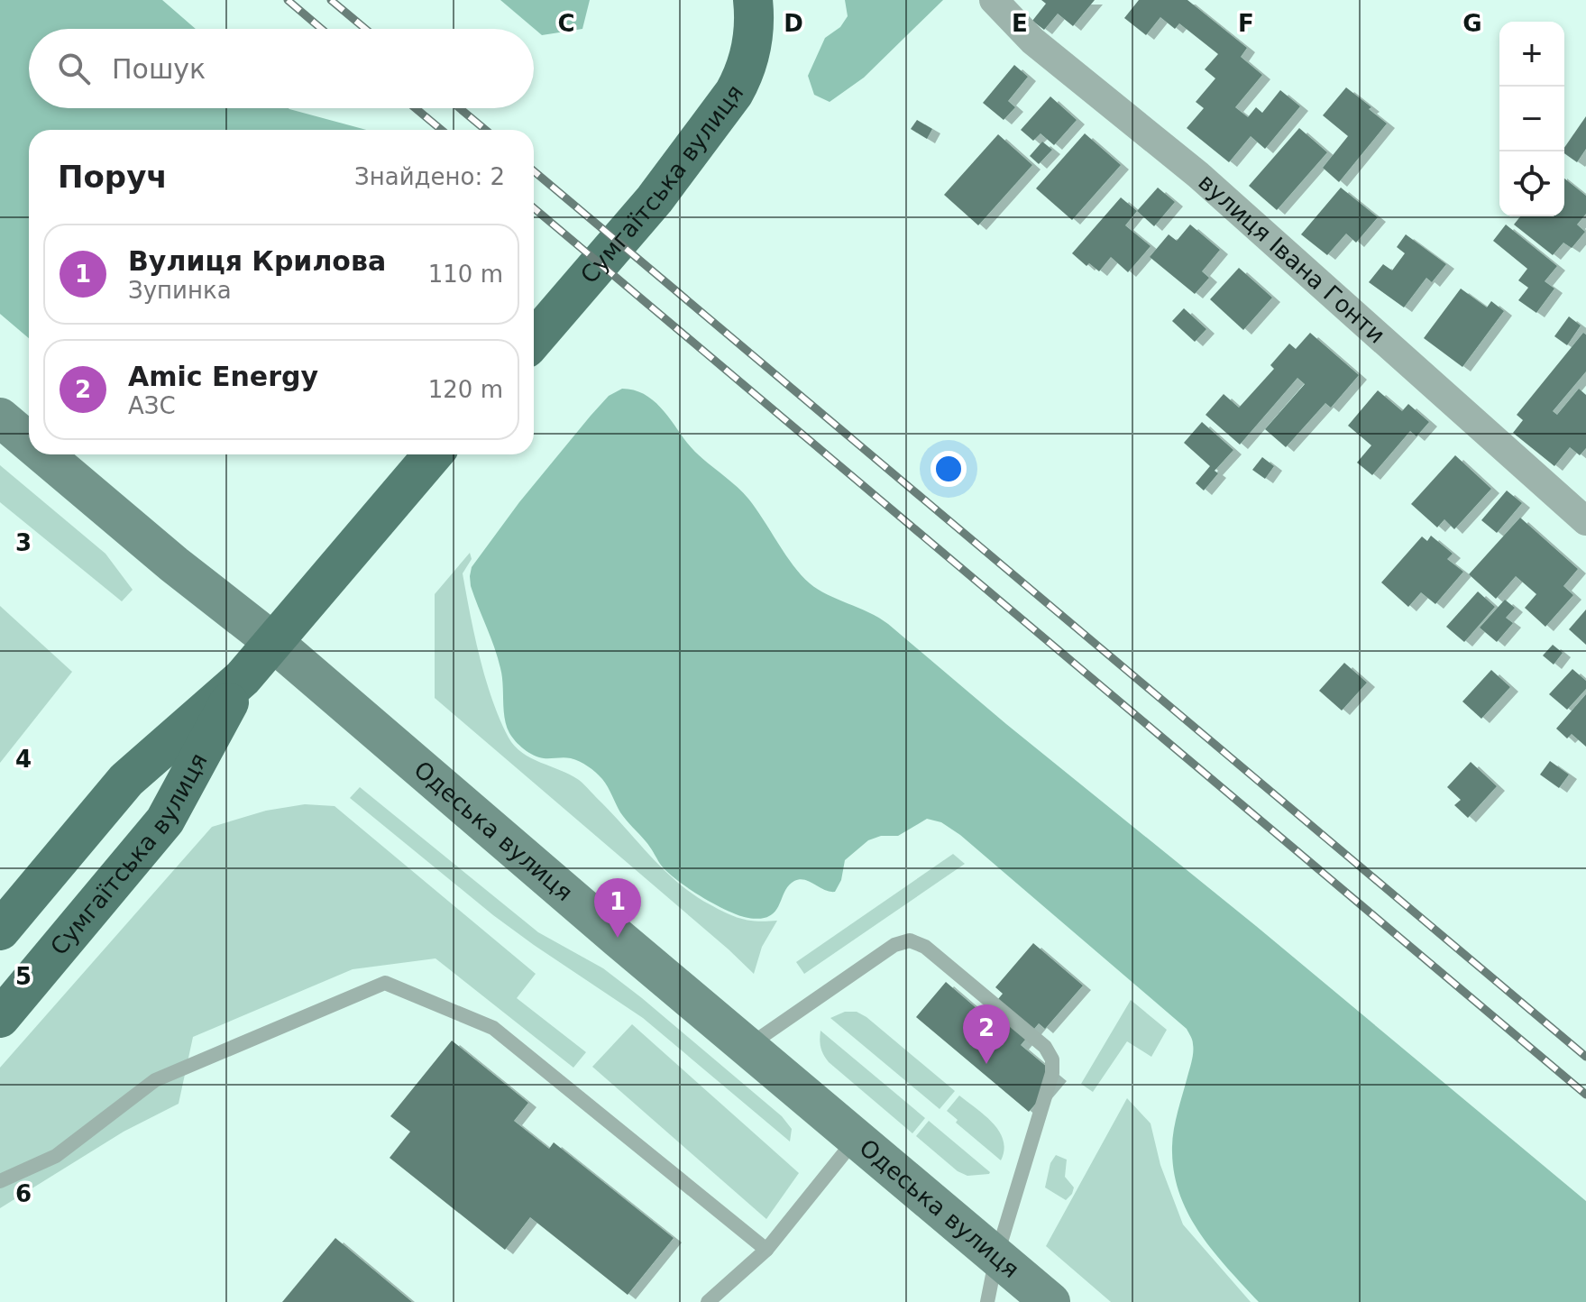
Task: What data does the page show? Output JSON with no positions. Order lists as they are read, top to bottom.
{
  "streets": {
    "main road": ["Сумгаїтська вулиця", "Одеська вулиця"],
    "street": ["вулиця Івана Гонти"]
  },
  "crossings": [
    ["Сумгаїтська вулиця", "Одеська вулиця"]
  ],
  "page": {
    "map_buttons": ["+", "−"],
    "search": "Пошук",
    "heading": ["Поруч", "Знайдено: 2"],
    "list": [
      {
        "mark": "1",
        "name": "Вулиця Крилова",
        "note": "Зупинка",
        "value": "110 m"
      },
      {
        "mark": "2",
        "name": "Amic Energy",
        "note": "АЗС",
        "value": "120 m"
      }
    ],
    "pins": ["1", "2"]
  },
  "grid": {
    "columns": [
      "C",
      "D",
      "E",
      "F",
      "G"
    ],
    "rows": [
      "3",
      "4",
      "5",
      "6"
    ]
  }
}
